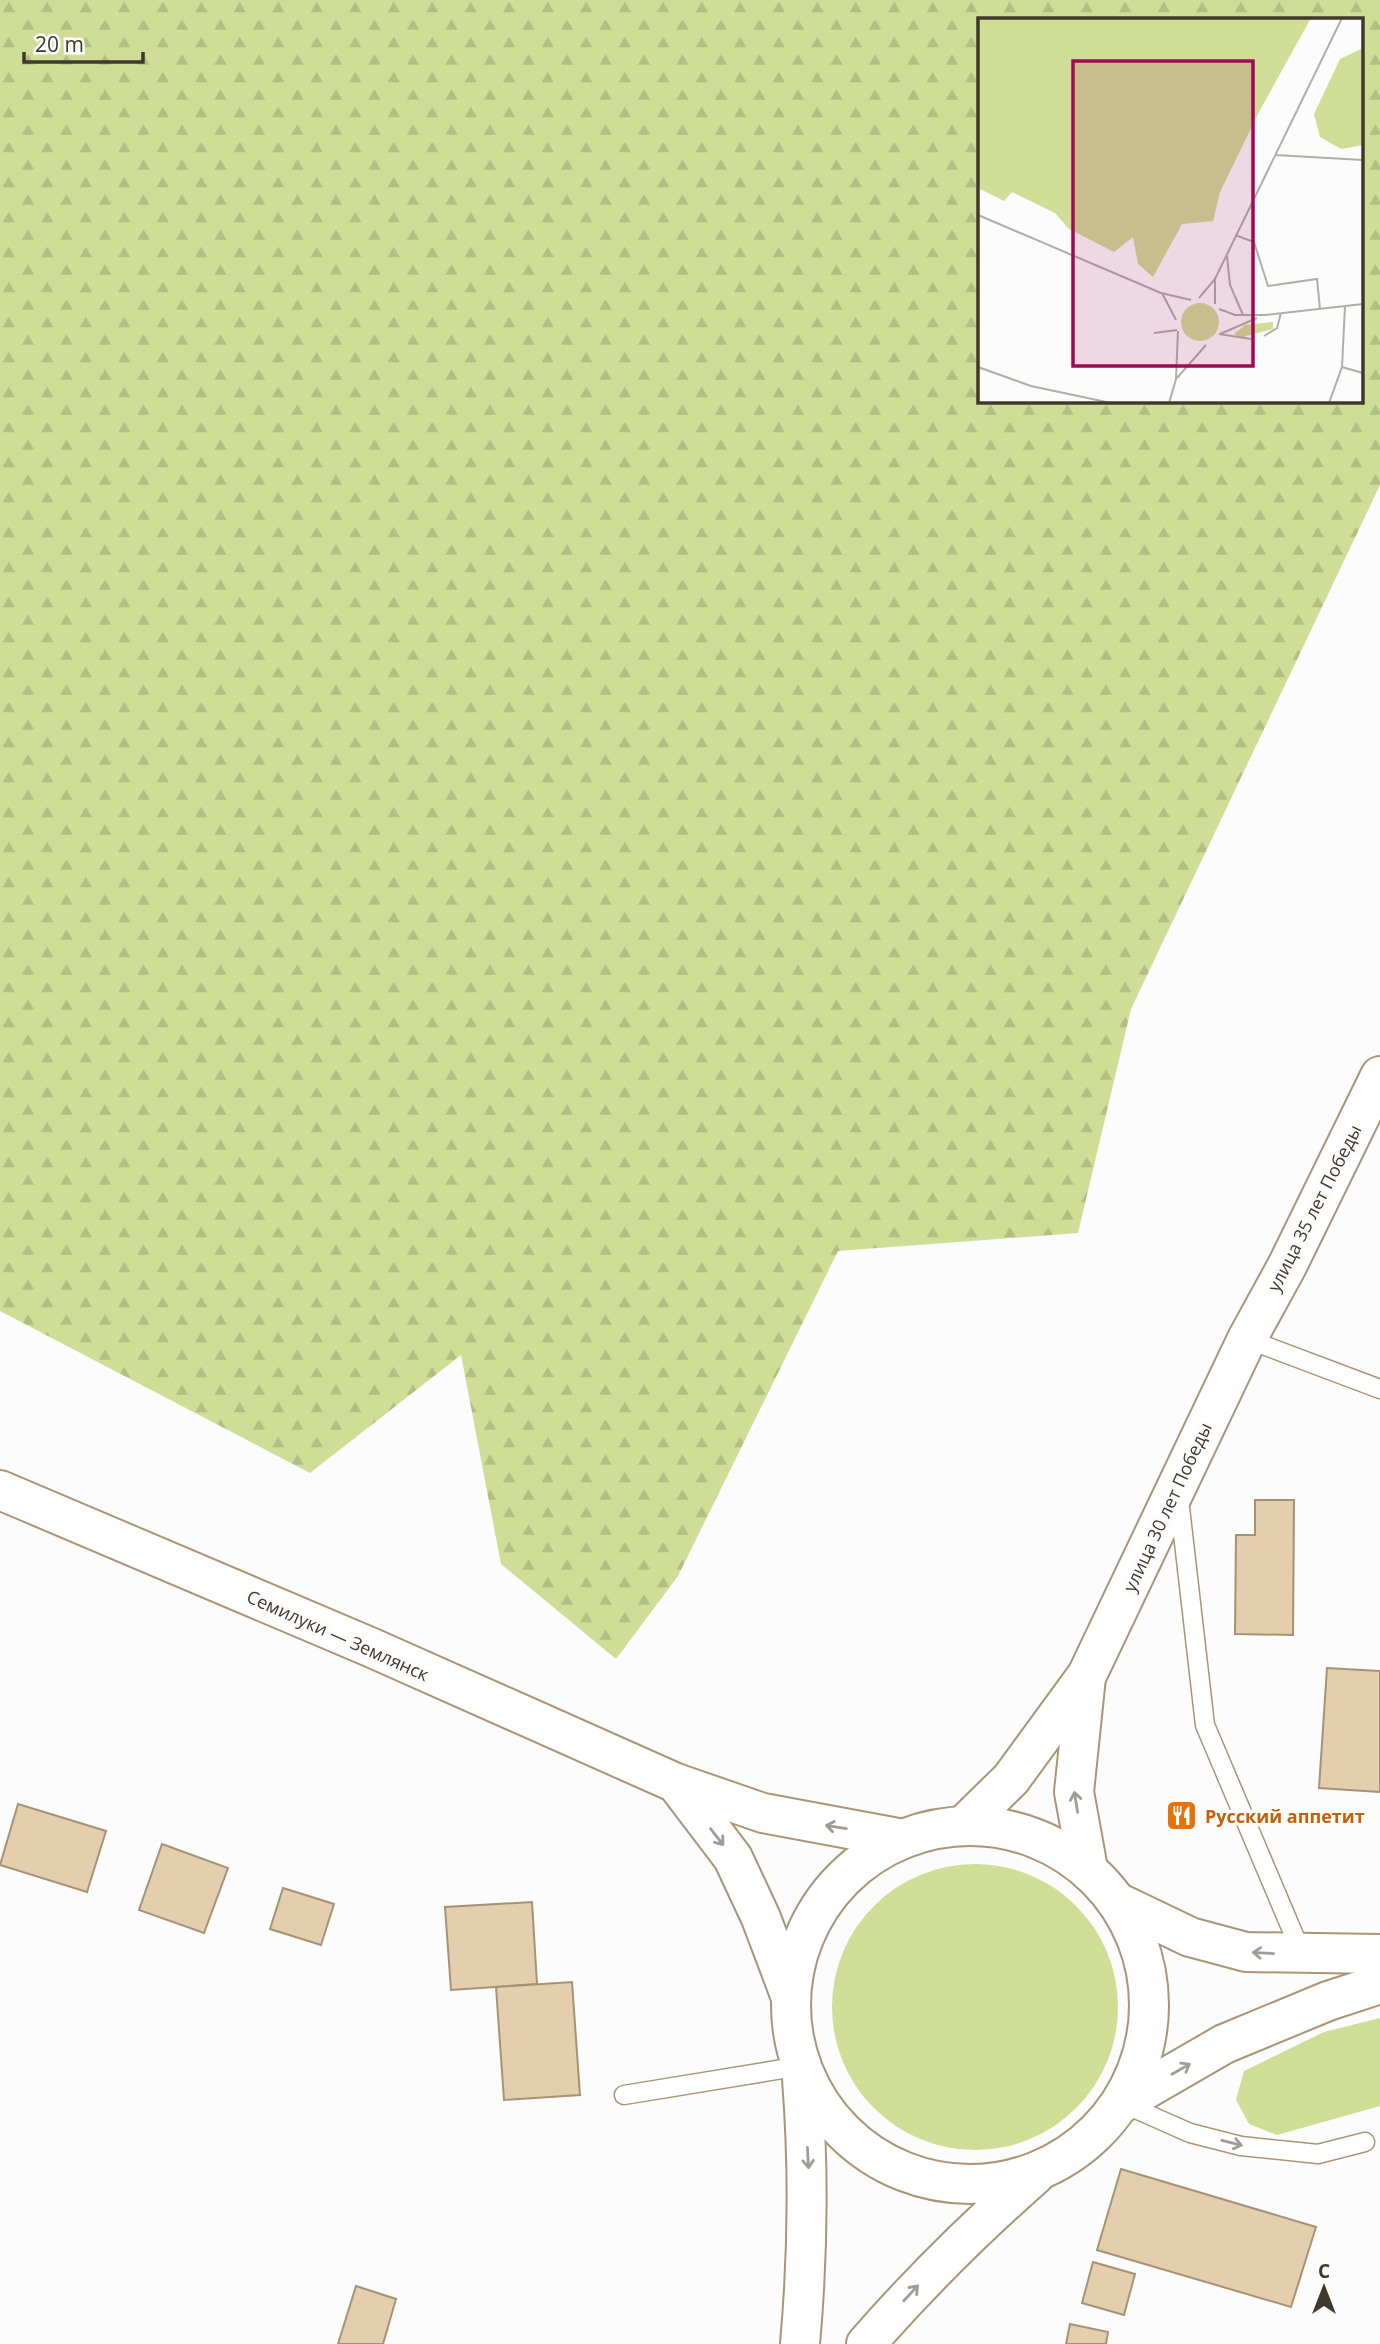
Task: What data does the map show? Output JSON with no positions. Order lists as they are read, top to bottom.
{
  "streets": {
    "main road": ["улица 35 лет Победы", "улица 30 лет Победы", "Семилуки — Землянск"]
  },
  "crossings": [
    ["улица 35 лет Победы", "улица 30 лет Победы"]
  ],
  "places": {
    "restaurant": ["Русский аппетит"]
  },
  "scale_bar": "20 m",
  "north": "top"
}
